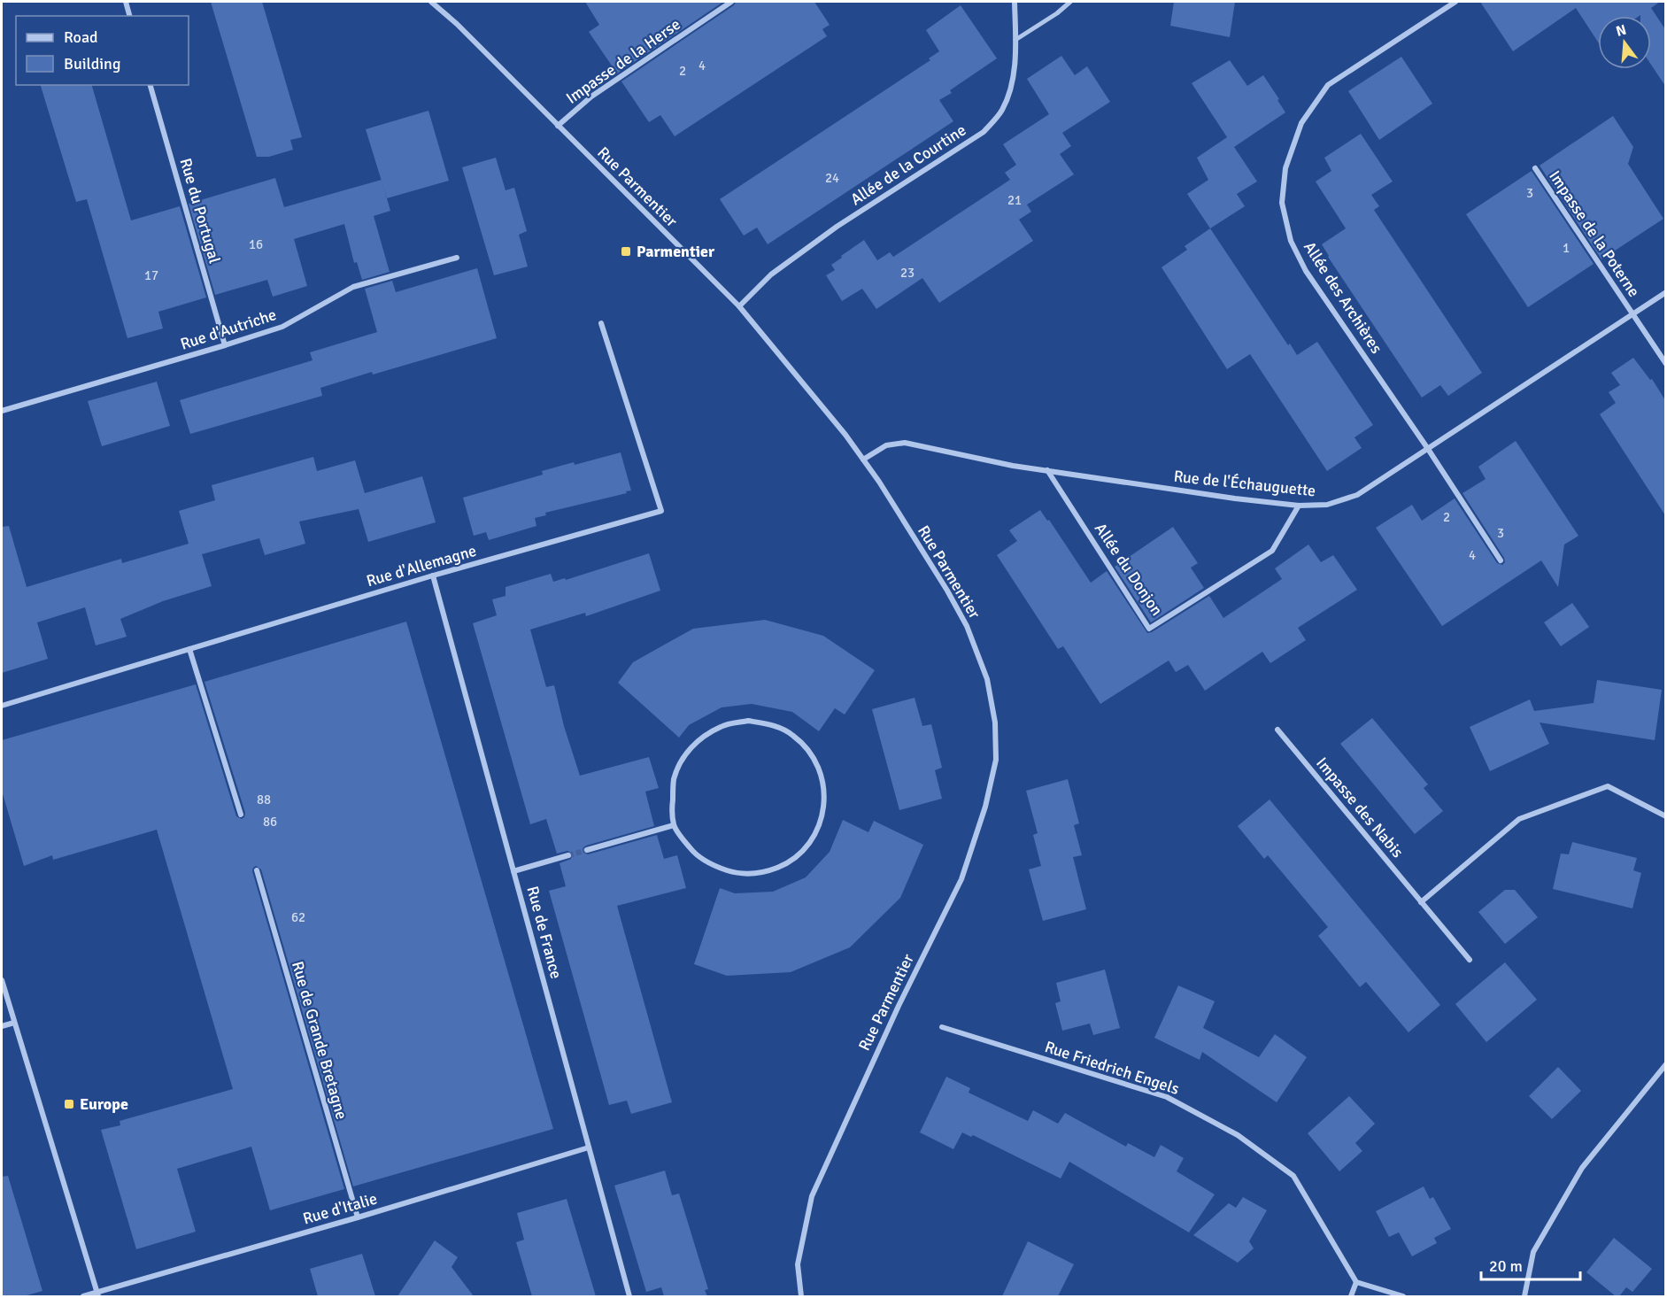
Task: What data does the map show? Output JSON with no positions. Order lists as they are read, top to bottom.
{
  "streets": {
    "street": [
      "Impasse de la Herse",
      "Allée de la Courtine",
      "Rue Parmentier",
      "Rue du Portugal",
      "Impasse de la Poterne",
      "Allée des Archières",
      "Rue d'Autriche",
      "Rue de l'Échauguette",
      "Rue d'Allemagne",
      "Allée du Donjon",
      "Impasse des Nabis",
      "Rue de France",
      "Rue de Grande Bretagne",
      "Rue Friedrich Engels",
      "Rue d'Italie"
    ]
  },
  "crossings": [
    ["Impasse de la Herse", "Rue Parmentier"],
    ["Allée de la Courtine", "Rue Parmentier"],
    ["Rue Parmentier", "Rue de l'Échauguette"],
    ["Rue du Portugal", "Rue d'Autriche"],
    ["Impasse de la Poterne", "Rue de l'Échauguette"],
    ["Allée des Archières", "Rue de l'Échauguette"],
    ["Rue de l'Échauguette", "Allée du Donjon"],
    ["Rue d'Allemagne", "Rue de France"],
    ["Rue de France", "Rue d'Italie"],
    ["Rue de Grande Bretagne", "Rue d'Italie"]
  ],
  "places": {
    "transit": ["Parmentier", "Europe"]
  },
  "house_numbers": [
    "4",
    "2",
    "24",
    "3",
    "21",
    "16",
    "1",
    "23",
    "17",
    "2",
    "3",
    "4",
    "88",
    "86",
    "62"
  ],
  "legend": ["Road", "Building"],
  "scale_bar": "20 m",
  "north": "top"
}
